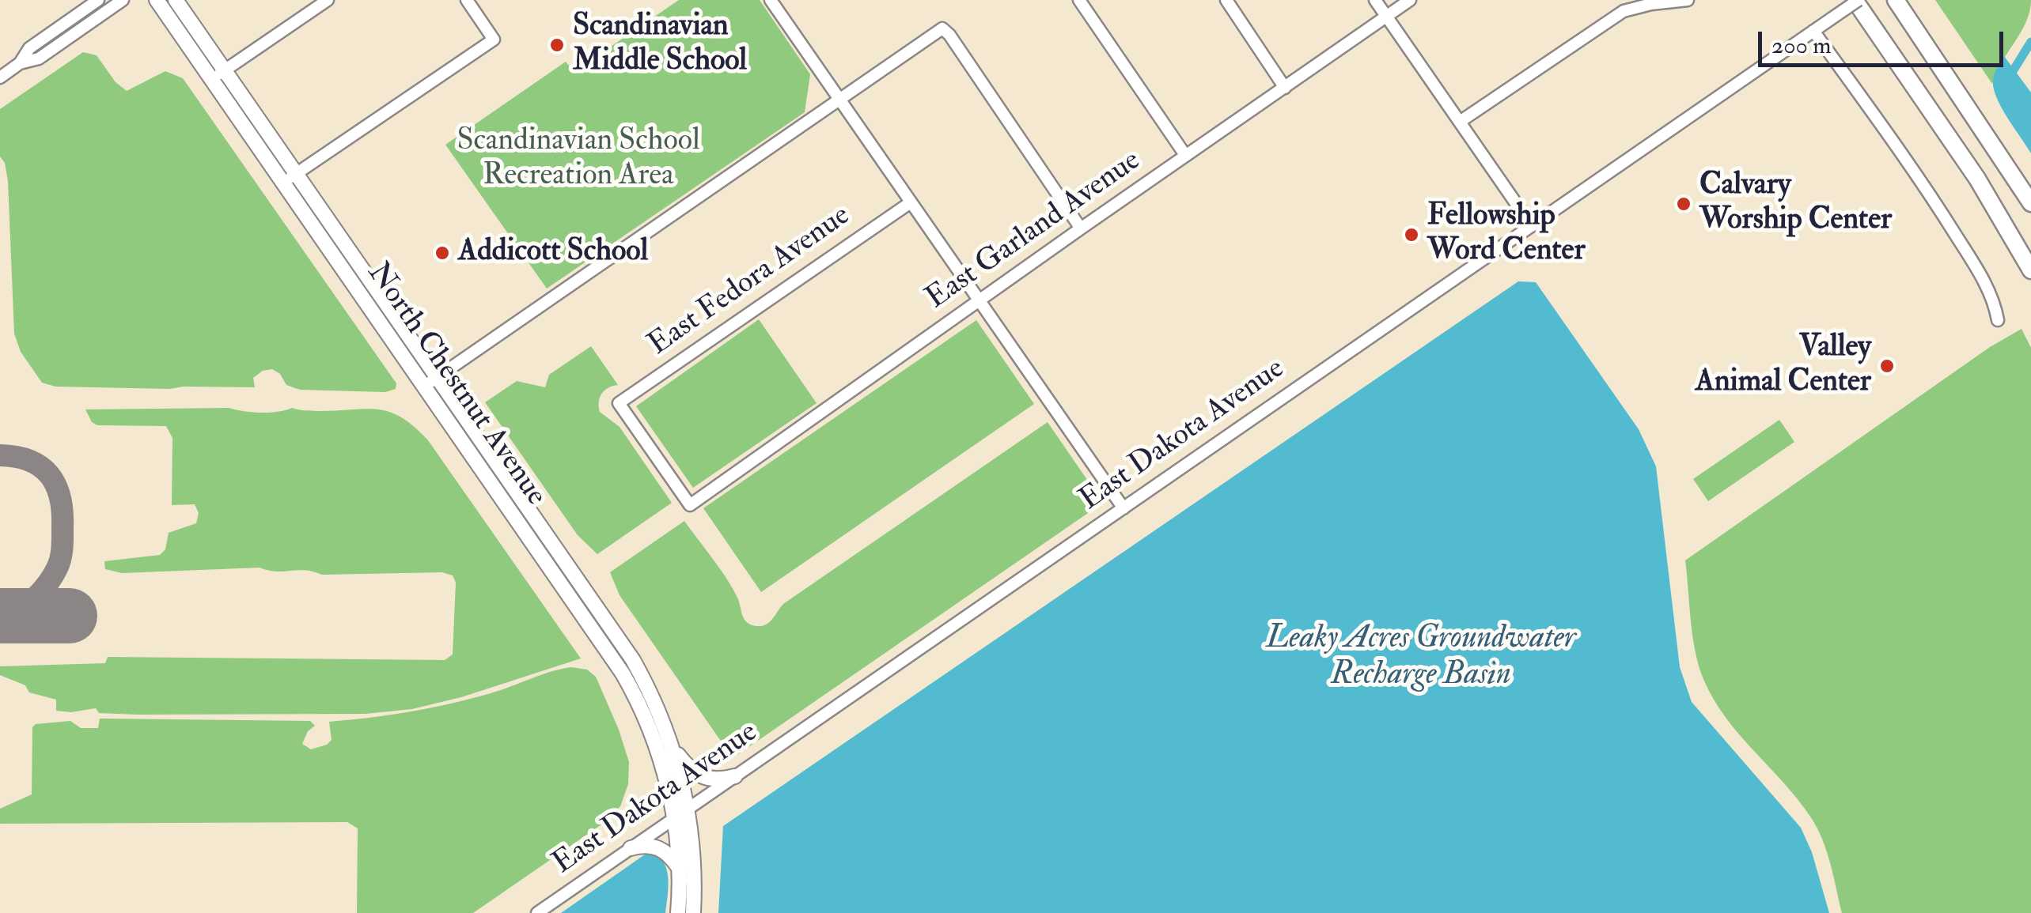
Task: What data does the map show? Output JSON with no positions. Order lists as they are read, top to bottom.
{
  "streets": {
    "main road": ["North Chestnut Avenue"],
    "street": ["East Garland Avenue", "East Fedora Avenue", "East Dakota Avenue"]
  },
  "crossings": [
    ["East Garland Avenue", "East Fedora Avenue"],
    ["North Chestnut Avenue", "East Dakota Avenue"]
  ],
  "water": ["Leaky Acres Groundwater Recharge Basin"],
  "parks": ["Scandinavian School Recreation Area"],
  "places": [
    "Scandinavian Middle School",
    "Calvary Worship Center",
    "Fellowship Word Center",
    "Addicott School",
    "Valley Animal Center"
  ],
  "scale_bar": "200 m"
}
